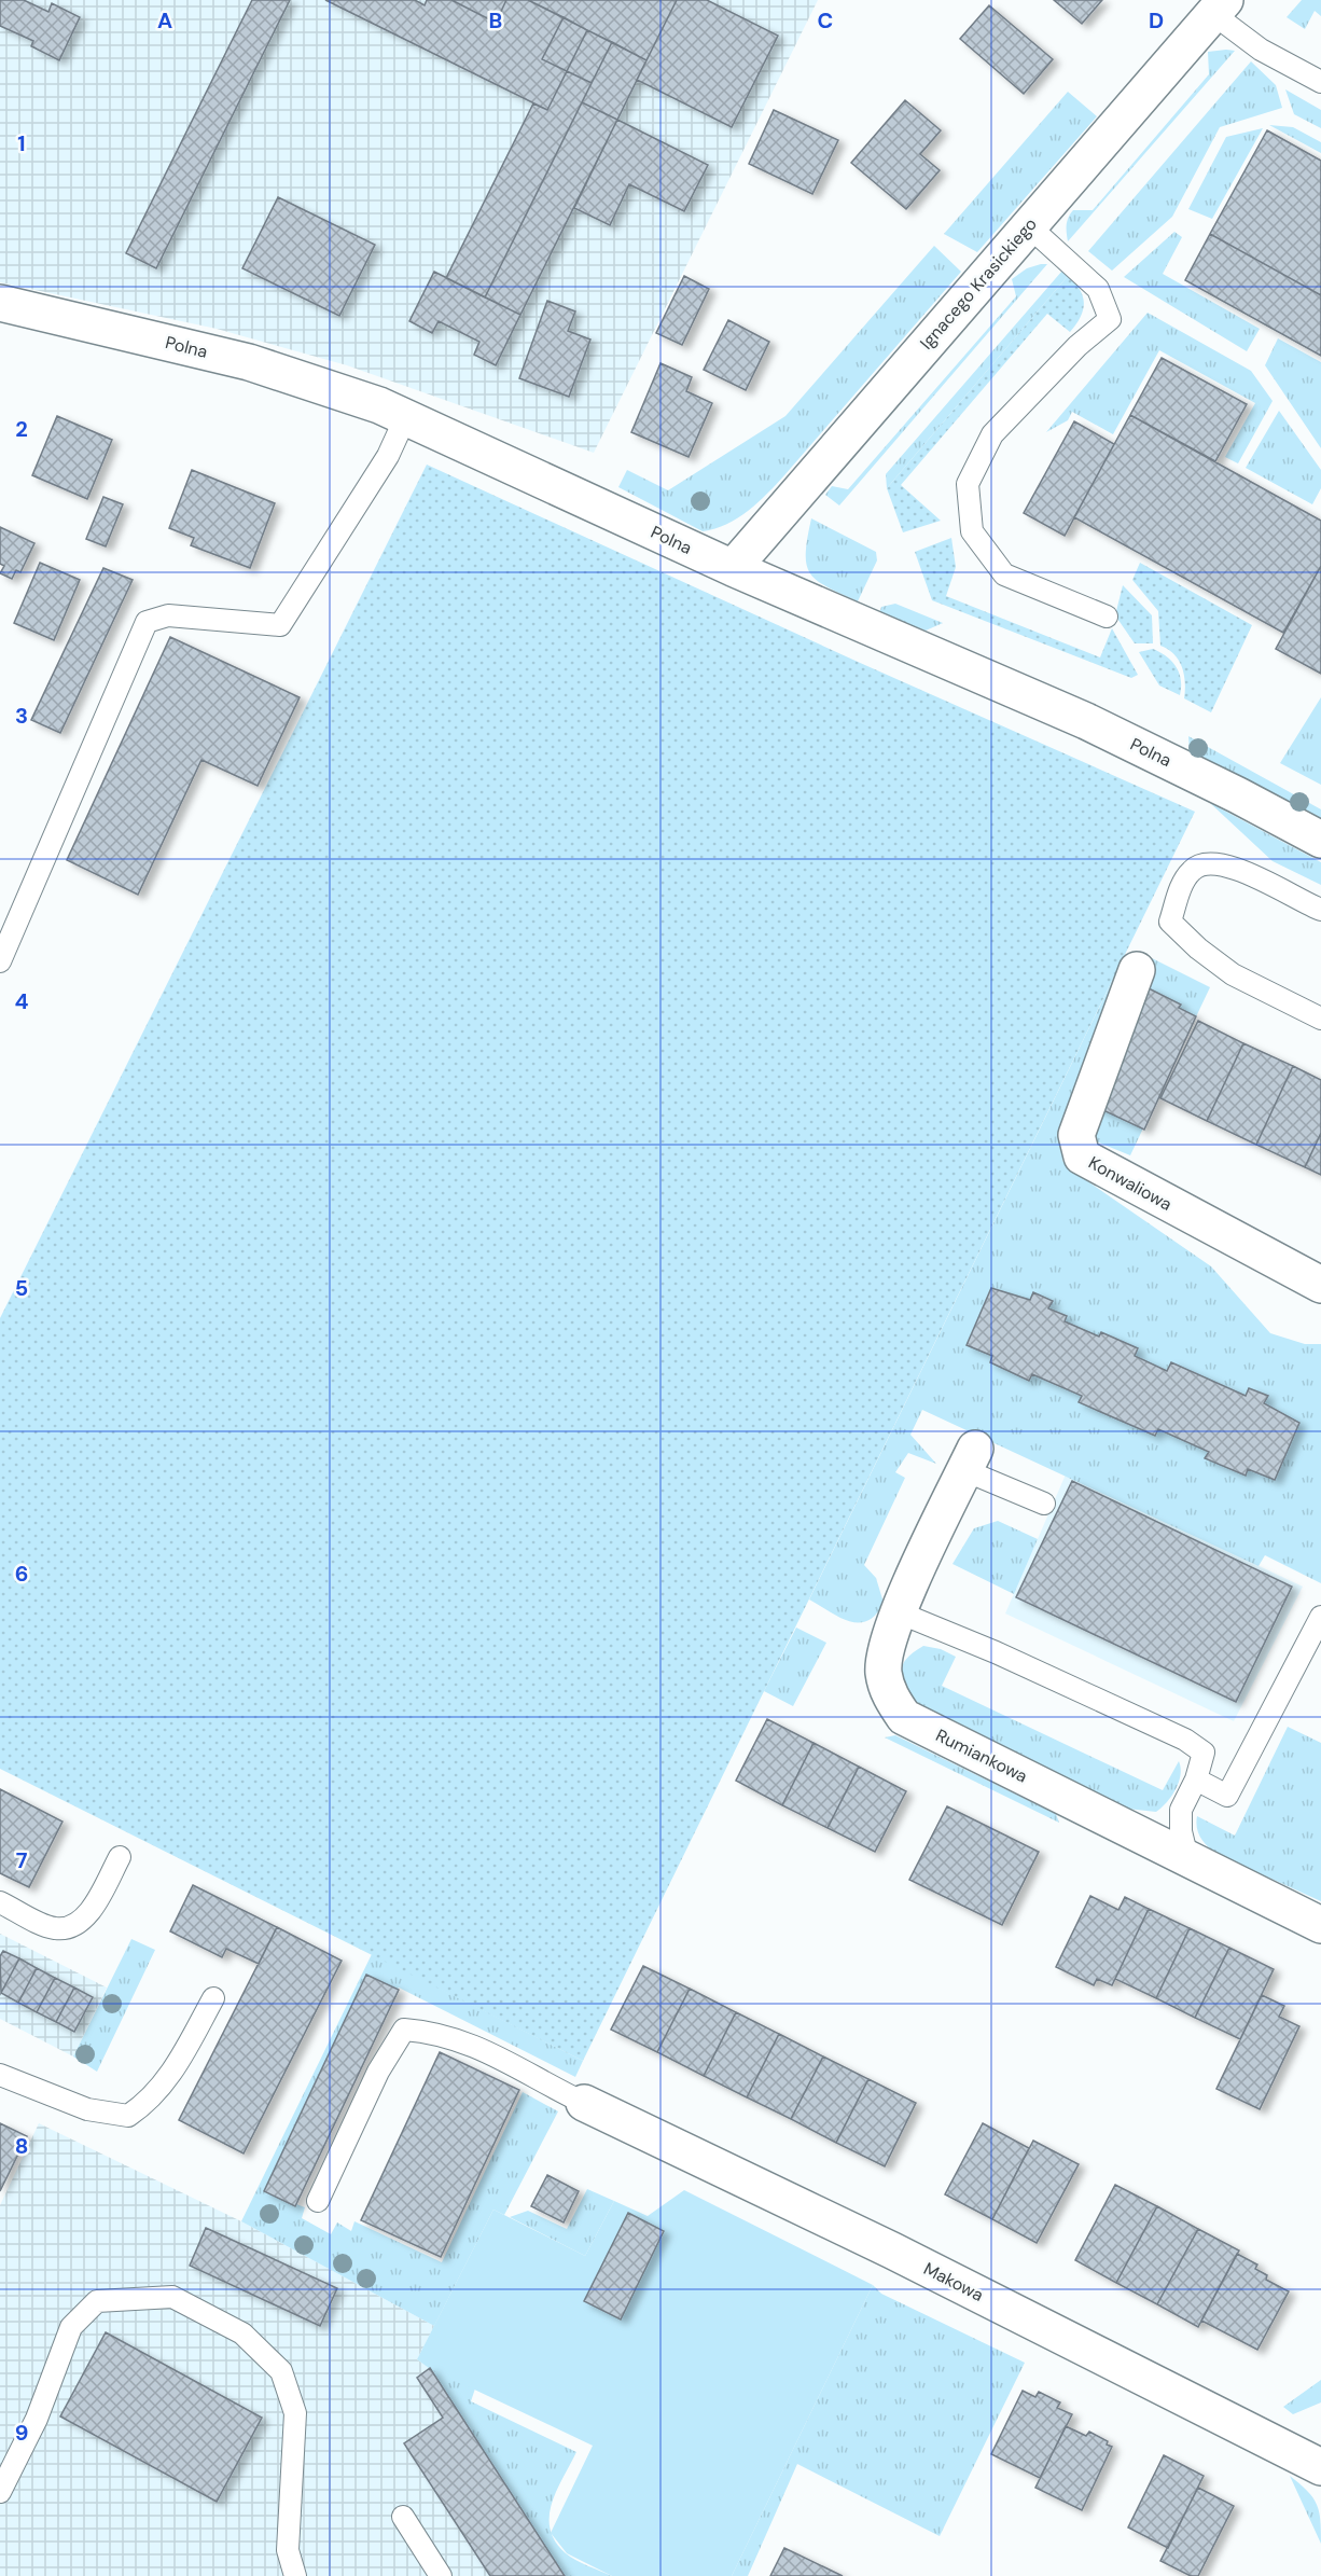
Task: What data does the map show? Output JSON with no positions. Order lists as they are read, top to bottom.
{
  "streets": {
    "street": [
      "Ignacego Krasickiego",
      "Polna",
      "Konwaliowa",
      "Rumiankowa",
      "Makowa"
    ]
  },
  "crossings": [
    ["Ignacego Krasickiego", "Polna"]
  ],
  "grid": {
    "columns": [
      "A",
      "B",
      "C",
      "D"
    ],
    "rows": [
      "1",
      "2",
      "3",
      "4",
      "5",
      "6",
      "7",
      "8",
      "9"
    ]
  }
}
